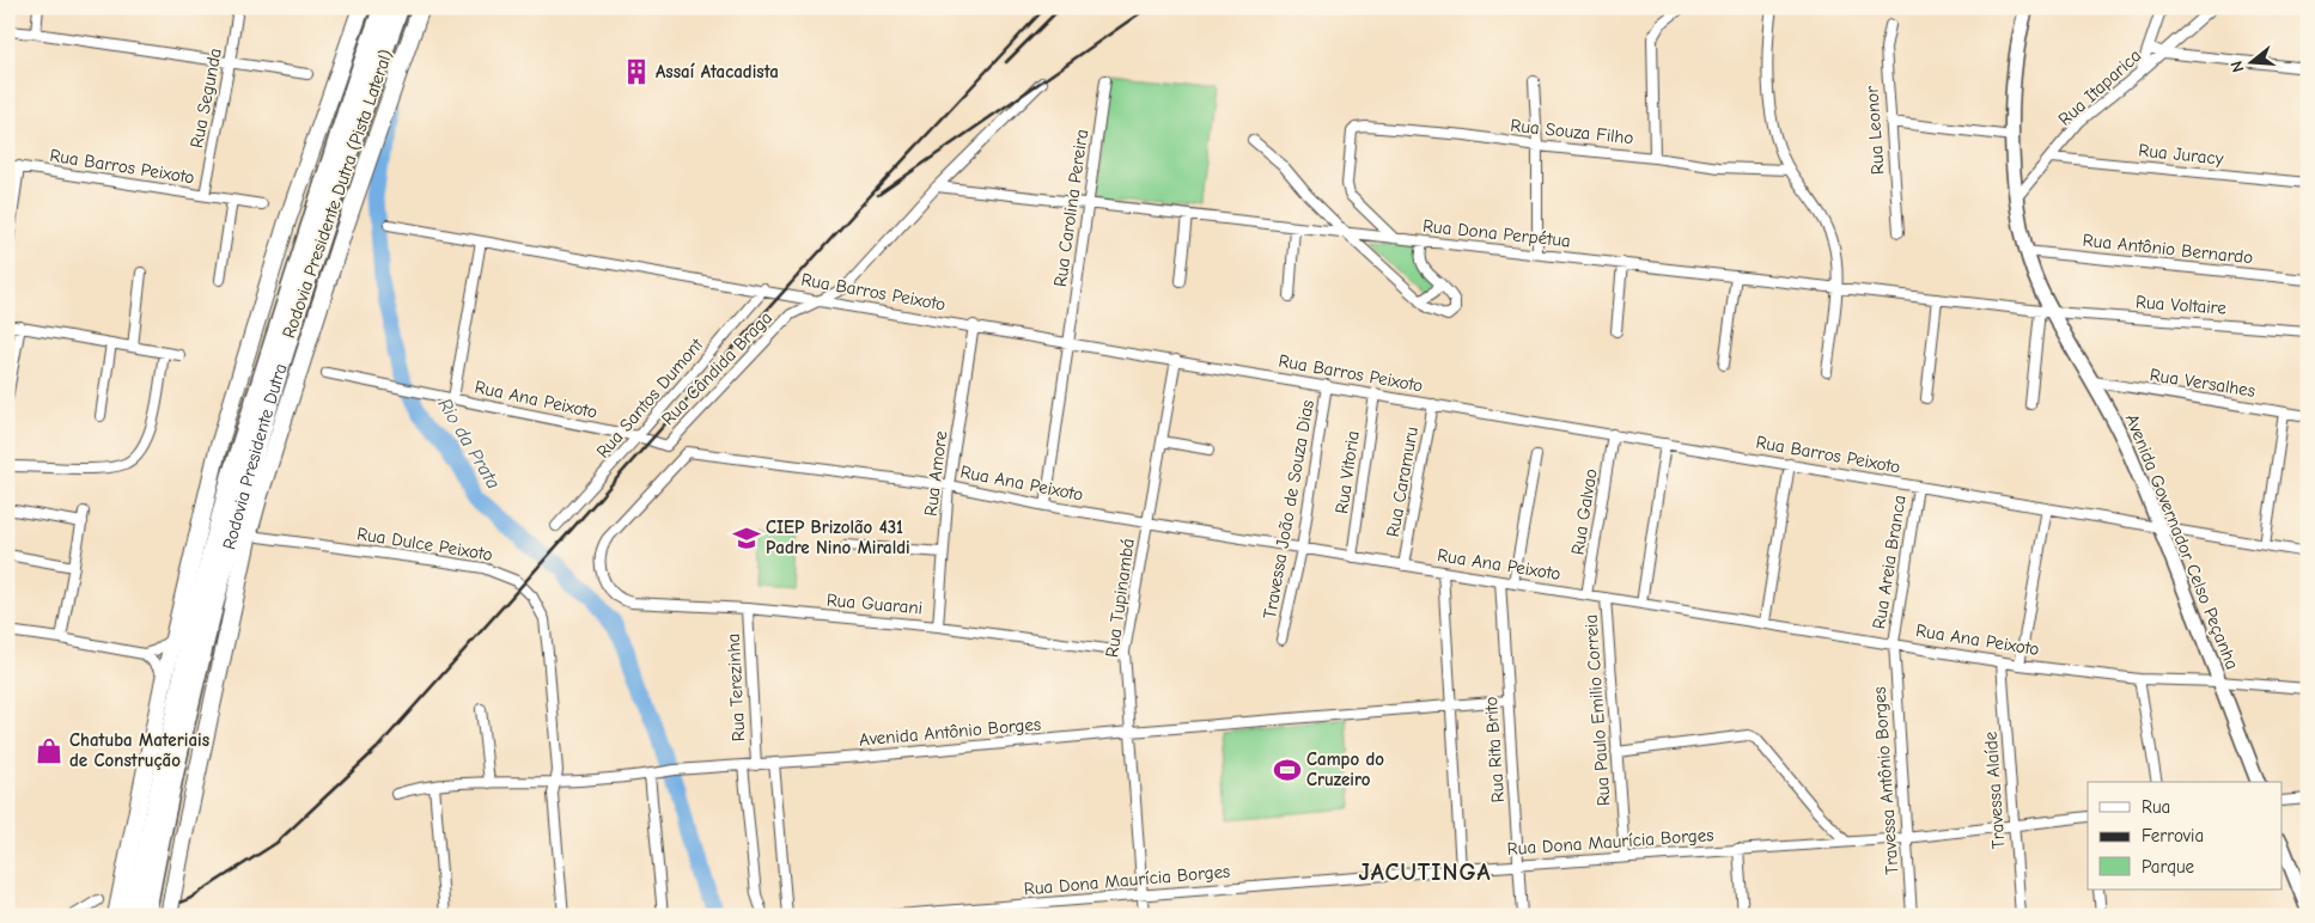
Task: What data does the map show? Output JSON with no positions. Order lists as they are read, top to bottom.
{
  "streets": {
    "highway": ["Rodovia Presidente Dutra (Pista Lateral)", "Rodovia Presidente Dutra"],
    "main road": ["Avenida Governador Celso Peçanha"],
    "street": [
      "Rua Itaparica",
      "Rua Segunda",
      "Rua Leonor",
      "Rua Souza Filho",
      "Rua Juracy",
      "Rua Barros Peixoto",
      "Rua Carolina Pereira",
      "Rua Dona Perpétua",
      "Rua Antônio Bernardo",
      "Rua Voltaire",
      "Rua Cândida Braga",
      "Rua Versalhes",
      "Rua Santos Dumont",
      "Rua Ana Peixoto",
      "Rua Vitoria",
      "Rua Amore",
      "Rua Caramuru",
      "Travessa João de Souza Dias",
      "Rua Galvao",
      "Rua Dulce Peixoto",
      "Rua Areia Branca",
      "Rua Tupinambá",
      "Rua Guarani",
      "Rua Terezinha",
      "Rua Paulo Emilio Correia",
      "Avenida Antônio Borges",
      "Rua Rita Brito",
      "Travessa Antônio Borges",
      "Travessa Alaíde",
      "Rua Dona Maurícia Borges"
    ]
  },
  "crossings": [
    ["Rua Itaparica", "Rua Juracy"],
    ["Rua Itaparica", "Avenida Governador Celso Peçanha"],
    ["Rua Segunda", "Rua Barros Peixoto"],
    ["Rua Souza Filho", "Rua Dona Perpétua"],
    ["Rua Barros Peixoto", "Rua Carolina Pereira"],
    ["Rua Barros Peixoto", "Rua Cândida Braga"],
    ["Rua Barros Peixoto", "Rua Santos Dumont"],
    ["Rua Barros Peixoto", "Rua Vitoria"],
    ["Rua Barros Peixoto", "Rua Amore"],
    ["Rua Barros Peixoto", "Rua Caramuru"],
    ["Rua Barros Peixoto", "Travessa João de Souza Dias"],
    ["Rua Barros Peixoto", "Rua Galvao"],
    ["Rua Barros Peixoto", "Avenida Governador Celso Peçanha"],
    ["Rua Barros Peixoto", "Rua Areia Branca"],
    ["Rua Barros Peixoto", "Rua Tupinambá"],
    ["Rua Carolina Pereira", "Rua Dona Perpétua"],
    ["Rua Carolina Pereira", "Rua Ana Peixoto"],
    ["Rua Dona Perpétua", "Rua Voltaire"],
    ["Rua Dona Perpétua", "Avenida Governador Celso Peçanha"],
    ["Rua Antônio Bernardo", "Avenida Governador Celso Peçanha"],
    ["Rua Voltaire", "Avenida Governador Celso Peçanha"],
    ["Rua Cândida Braga", "Rua Ana Peixoto"],
    ["Rua Cândida Braga", "Rua Guarani"],
    ["Rua Versalhes", "Avenida Governador Celso Peçanha"],
    ["Rua Santos Dumont", "Rua Ana Peixoto"],
    ["Rua Ana Peixoto", "Rua Vitoria"],
    ["Rua Ana Peixoto", "Rua Amore"],
    ["Rua Ana Peixoto", "Rua Caramuru"],
    ["Rua Ana Peixoto", "Travessa João de Souza Dias"],
    ["Rua Ana Peixoto", "Rua Galvao"],
    ["Rua Ana Peixoto", "Avenida Governador Celso Peçanha"],
    ["Rua Ana Peixoto", "Rua Areia Branca"],
    ["Rua Ana Peixoto", "Rua Tupinambá"],
    ["Rua Ana Peixoto", "Rua Paulo Emilio Correia"],
    ["Rua Ana Peixoto", "Rua Rita Brito"],
    ["Rua Ana Peixoto", "Travessa Antônio Borges"],
    ["Rua Ana Peixoto", "Travessa Alaíde"],
    ["Rua Amore", "Rua Guarani"],
    ["Rua Dulce Peixoto", "Avenida Antônio Borges"],
    ["Rua Areia Branca", "Travessa Antônio Borges"],
    ["Rua Tupinambá", "Rua Guarani"],
    ["Rua Tupinambá", "Avenida Antônio Borges"],
    ["Rua Tupinambá", "Rua Dona Maurícia Borges"],
    ["Rua Guarani", "Rua Terezinha"],
    ["Rua Terezinha", "Avenida Antônio Borges"],
    ["Rua Paulo Emilio Correia", "Rua Dona Maurícia Borges"],
    ["Avenida Antônio Borges", "Rua Rita Brito"],
    ["Rua Rita Brito", "Rua Dona Maurícia Borges"],
    ["Travessa Antônio Borges", "Rua Dona Maurícia Borges"],
    ["Travessa Alaíde", "Rua Dona Maurícia Borges"]
  ],
  "districts": ["JACUTINGA"],
  "water": ["Rio da Prata"],
  "places": {
    "building": ["Assaí Atacadista"],
    "school or university": ["CIEP Brizolão 431 Padre Nino Miraldi"],
    "shop": ["Chatuba Materiais de Construção"],
    "sports": ["Campo do Cruzeiro"]
  },
  "legend": ["Rua", "Ferrovia", "Parque"],
  "north": "left"
}
